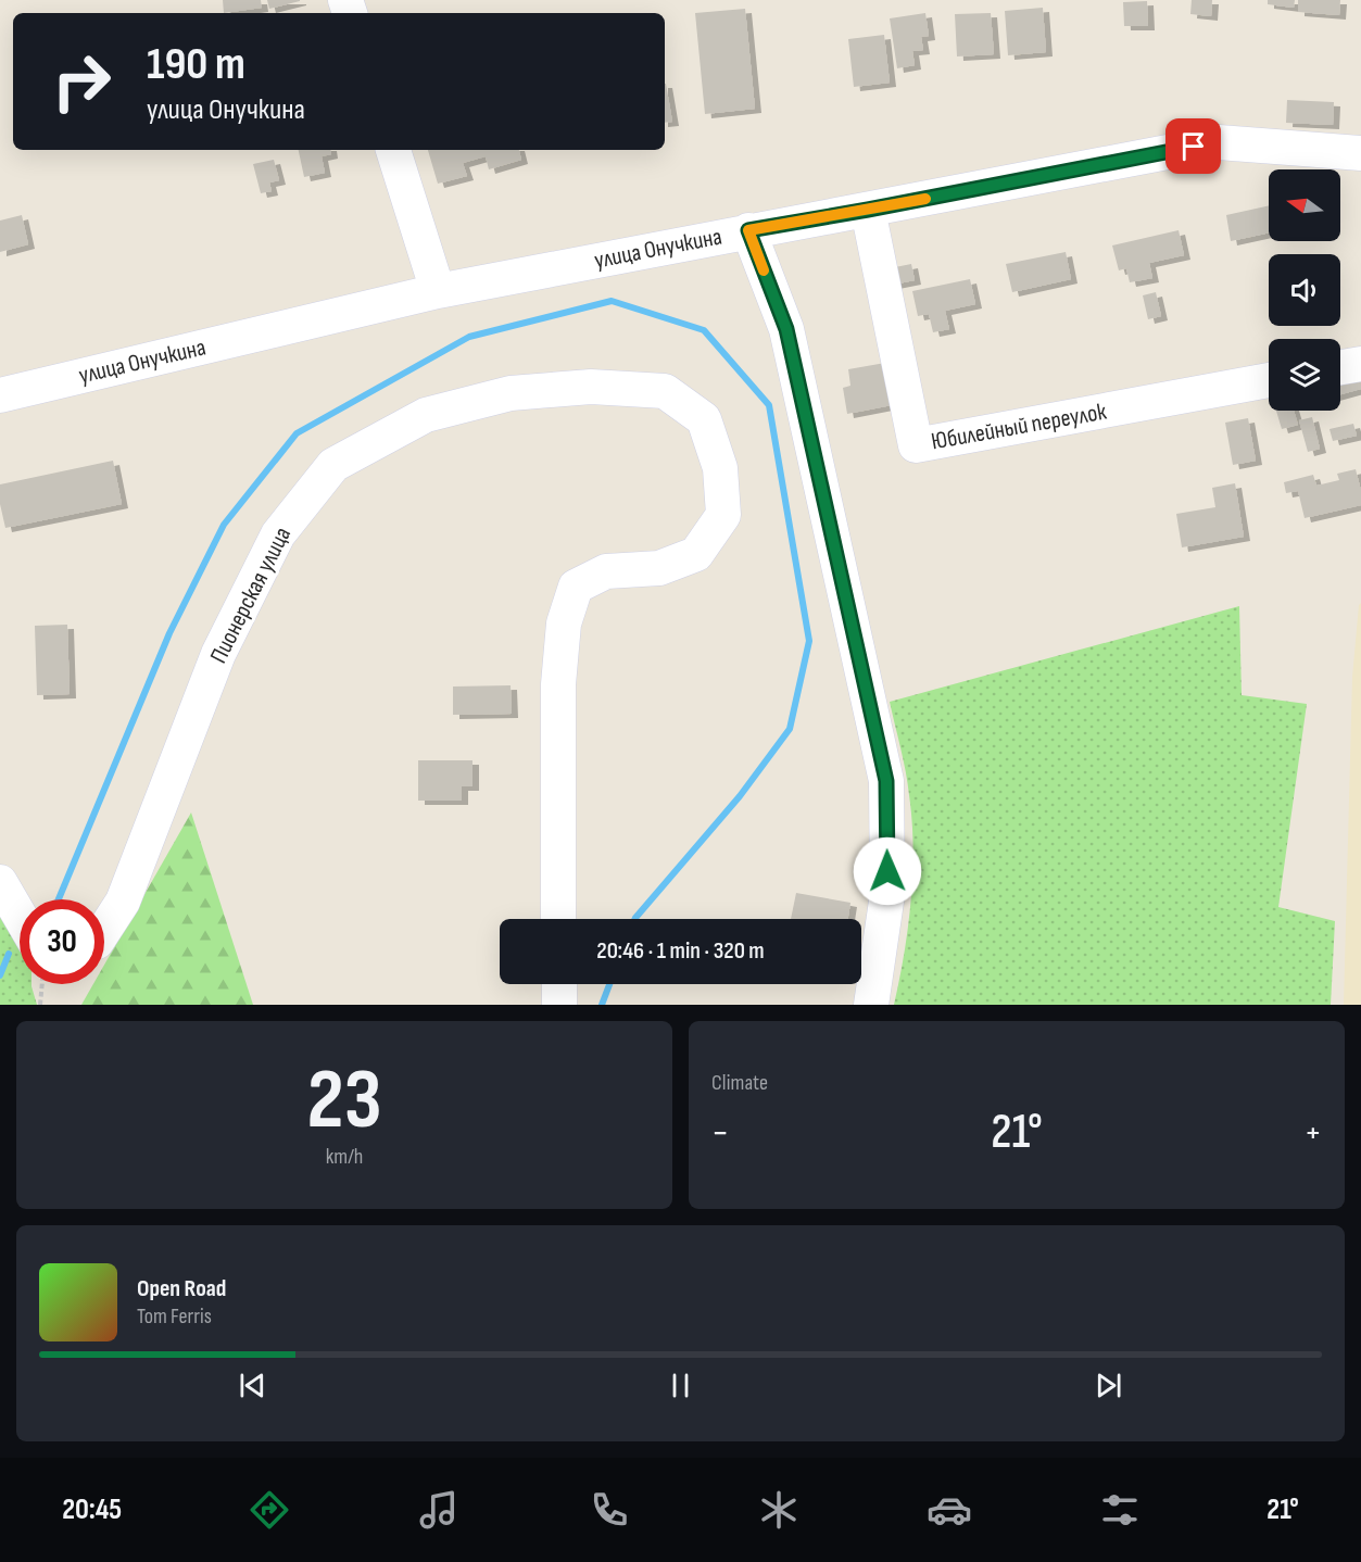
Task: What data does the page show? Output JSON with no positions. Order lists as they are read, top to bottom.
{
  "streets": {
    "street": ["улица Онучкина", "Юбилейный переулок", "Пионерская улица"]
  },
  "crossings": [
    ["улица Онучкина", "Юбилейный переулок"]
  ],
  "north": "left",
  "page": {
    "turn": ["190 m", "улица Онучкина"],
    "limit": "30",
    "trip": "20:46 · 1 min · 320 m",
    "tile": [
      ["23", "km/h"],
      "Climate"
    ],
    "heat": ["−", "21°", "+"],
    "song": ["Open Road", "Tom Ferris"],
    "tabs": ["20:45", "21°"]
  }
}
